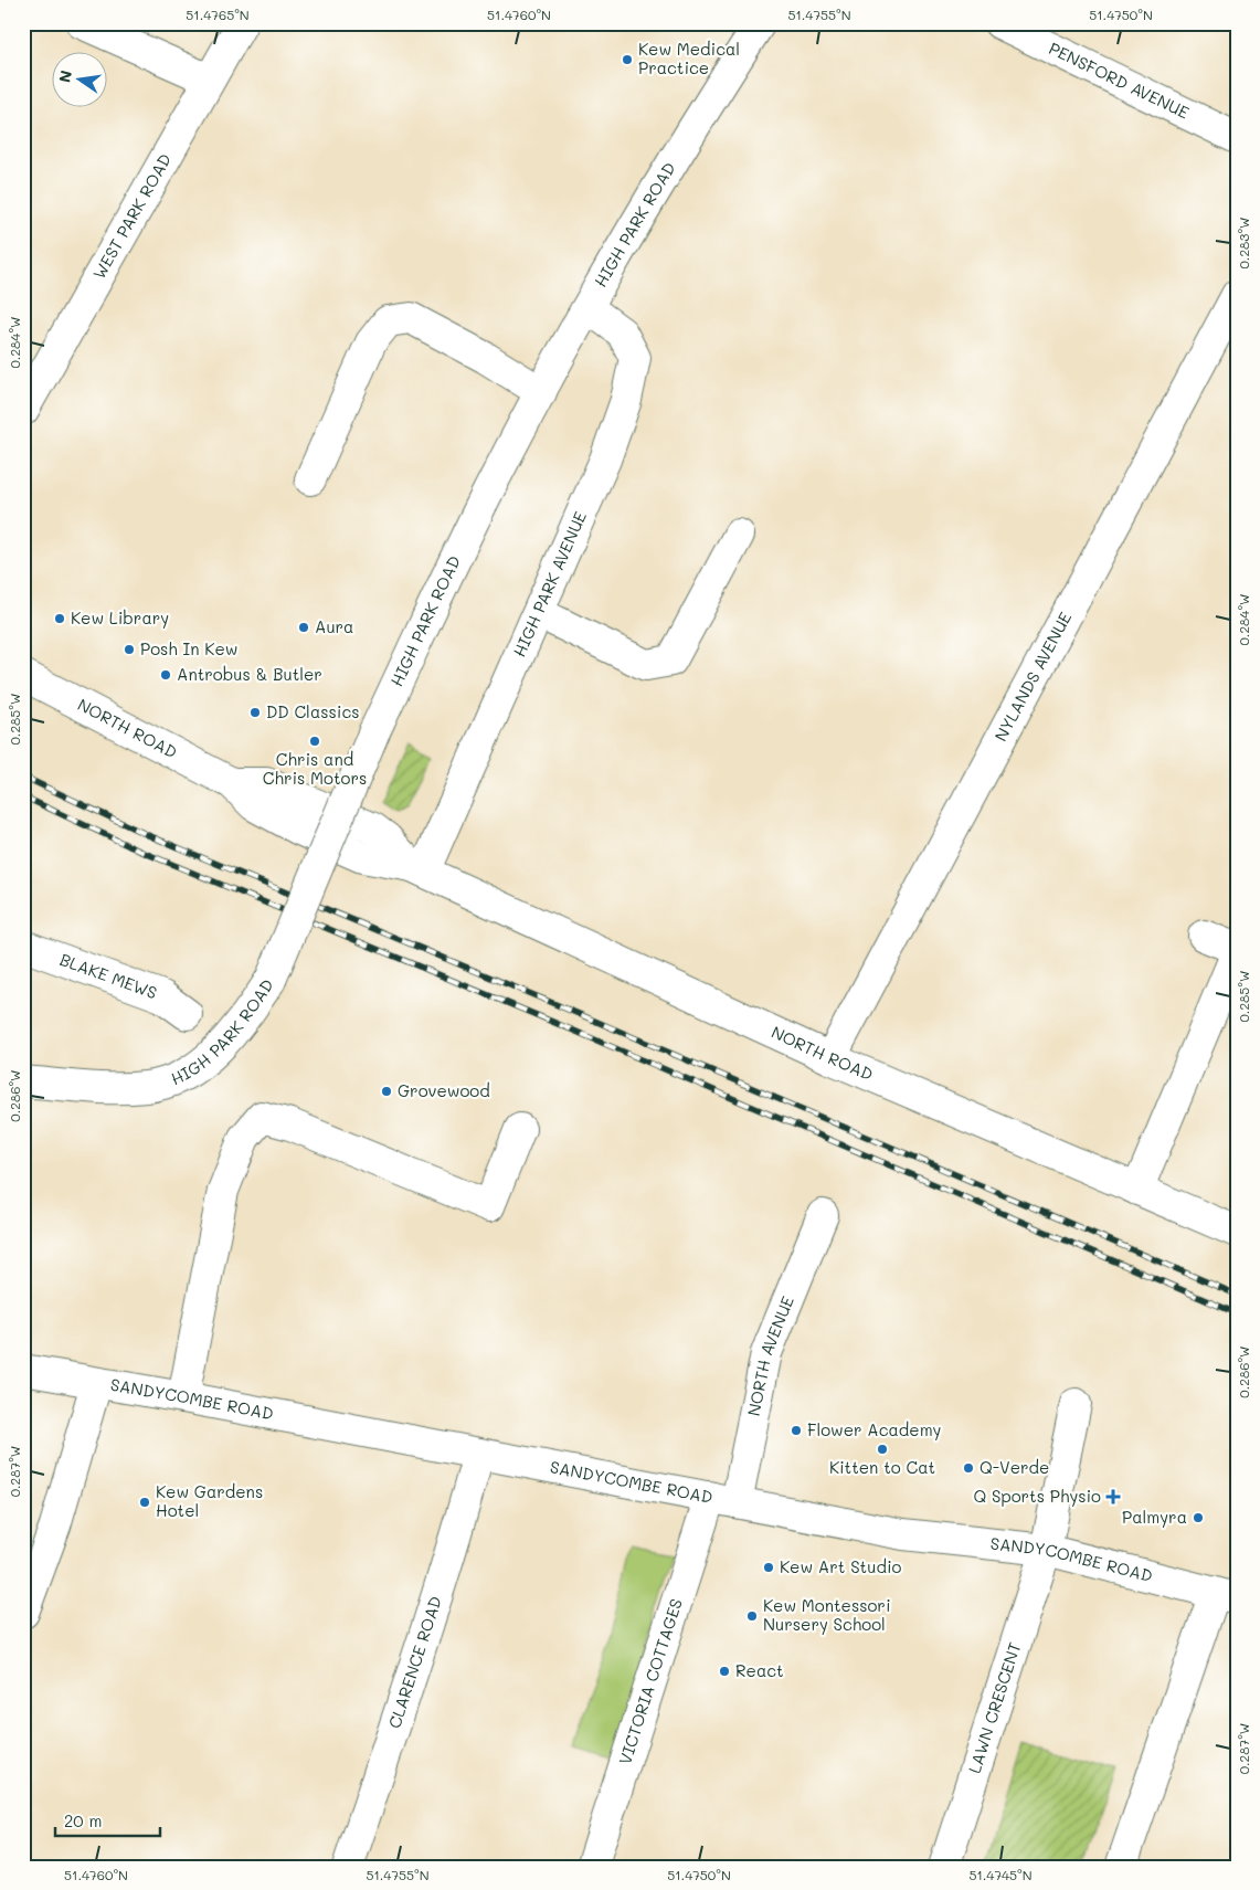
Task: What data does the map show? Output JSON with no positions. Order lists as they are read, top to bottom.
{
  "streets": {
    "street": [
      "PENSFORD AVENUE",
      "WEST PARK ROAD",
      "HIGH PARK ROAD",
      "HIGH PARK AVENUE",
      "NYLANDS AVENUE",
      "NORTH ROAD",
      "BLAKE MEWS",
      "NORTH AVENUE",
      "SANDYCOMBE ROAD",
      "CLARENCE ROAD",
      "VICTORIA COTTAGES",
      "LAWN CRESCENT"
    ]
  },
  "crossings": [
    ["HIGH PARK ROAD", "HIGH PARK AVENUE"],
    ["HIGH PARK AVENUE", "NORTH ROAD"],
    ["NYLANDS AVENUE", "NORTH ROAD"],
    ["NORTH AVENUE", "SANDYCOMBE ROAD"],
    ["NORTH AVENUE", "VICTORIA COTTAGES"],
    ["SANDYCOMBE ROAD", "CLARENCE ROAD"],
    ["SANDYCOMBE ROAD", "VICTORIA COTTAGES"],
    ["SANDYCOMBE ROAD", "LAWN CRESCENT"]
  ],
  "places": {
    "other": [
      "Kew Medical Practice",
      "Kew Library",
      "Aura",
      "Posh In Kew",
      "Antrobus & Butler",
      "DD Classics",
      "Chris and Chris Motors",
      "Grovewood",
      "Flower Academy",
      "Kitten to Cat",
      "Q-Verde",
      "Kew Gardens Hotel",
      "Palmyra",
      "Kew Art Studio",
      "Kew Montessori Nursery School",
      "React"
    ],
    "health": ["Q Sports Physio"]
  },
  "scale_bar": "20 m",
  "north": "left",
  "coordinates": [
    "51.4765°N",
    "51.4760°N",
    "51.4755°N",
    "51.4750°N",
    "0.283°W",
    "0.284°W",
    "0.285°W",
    "0.286°W",
    "0.287°W",
    "51.4745°N"
  ]
}
